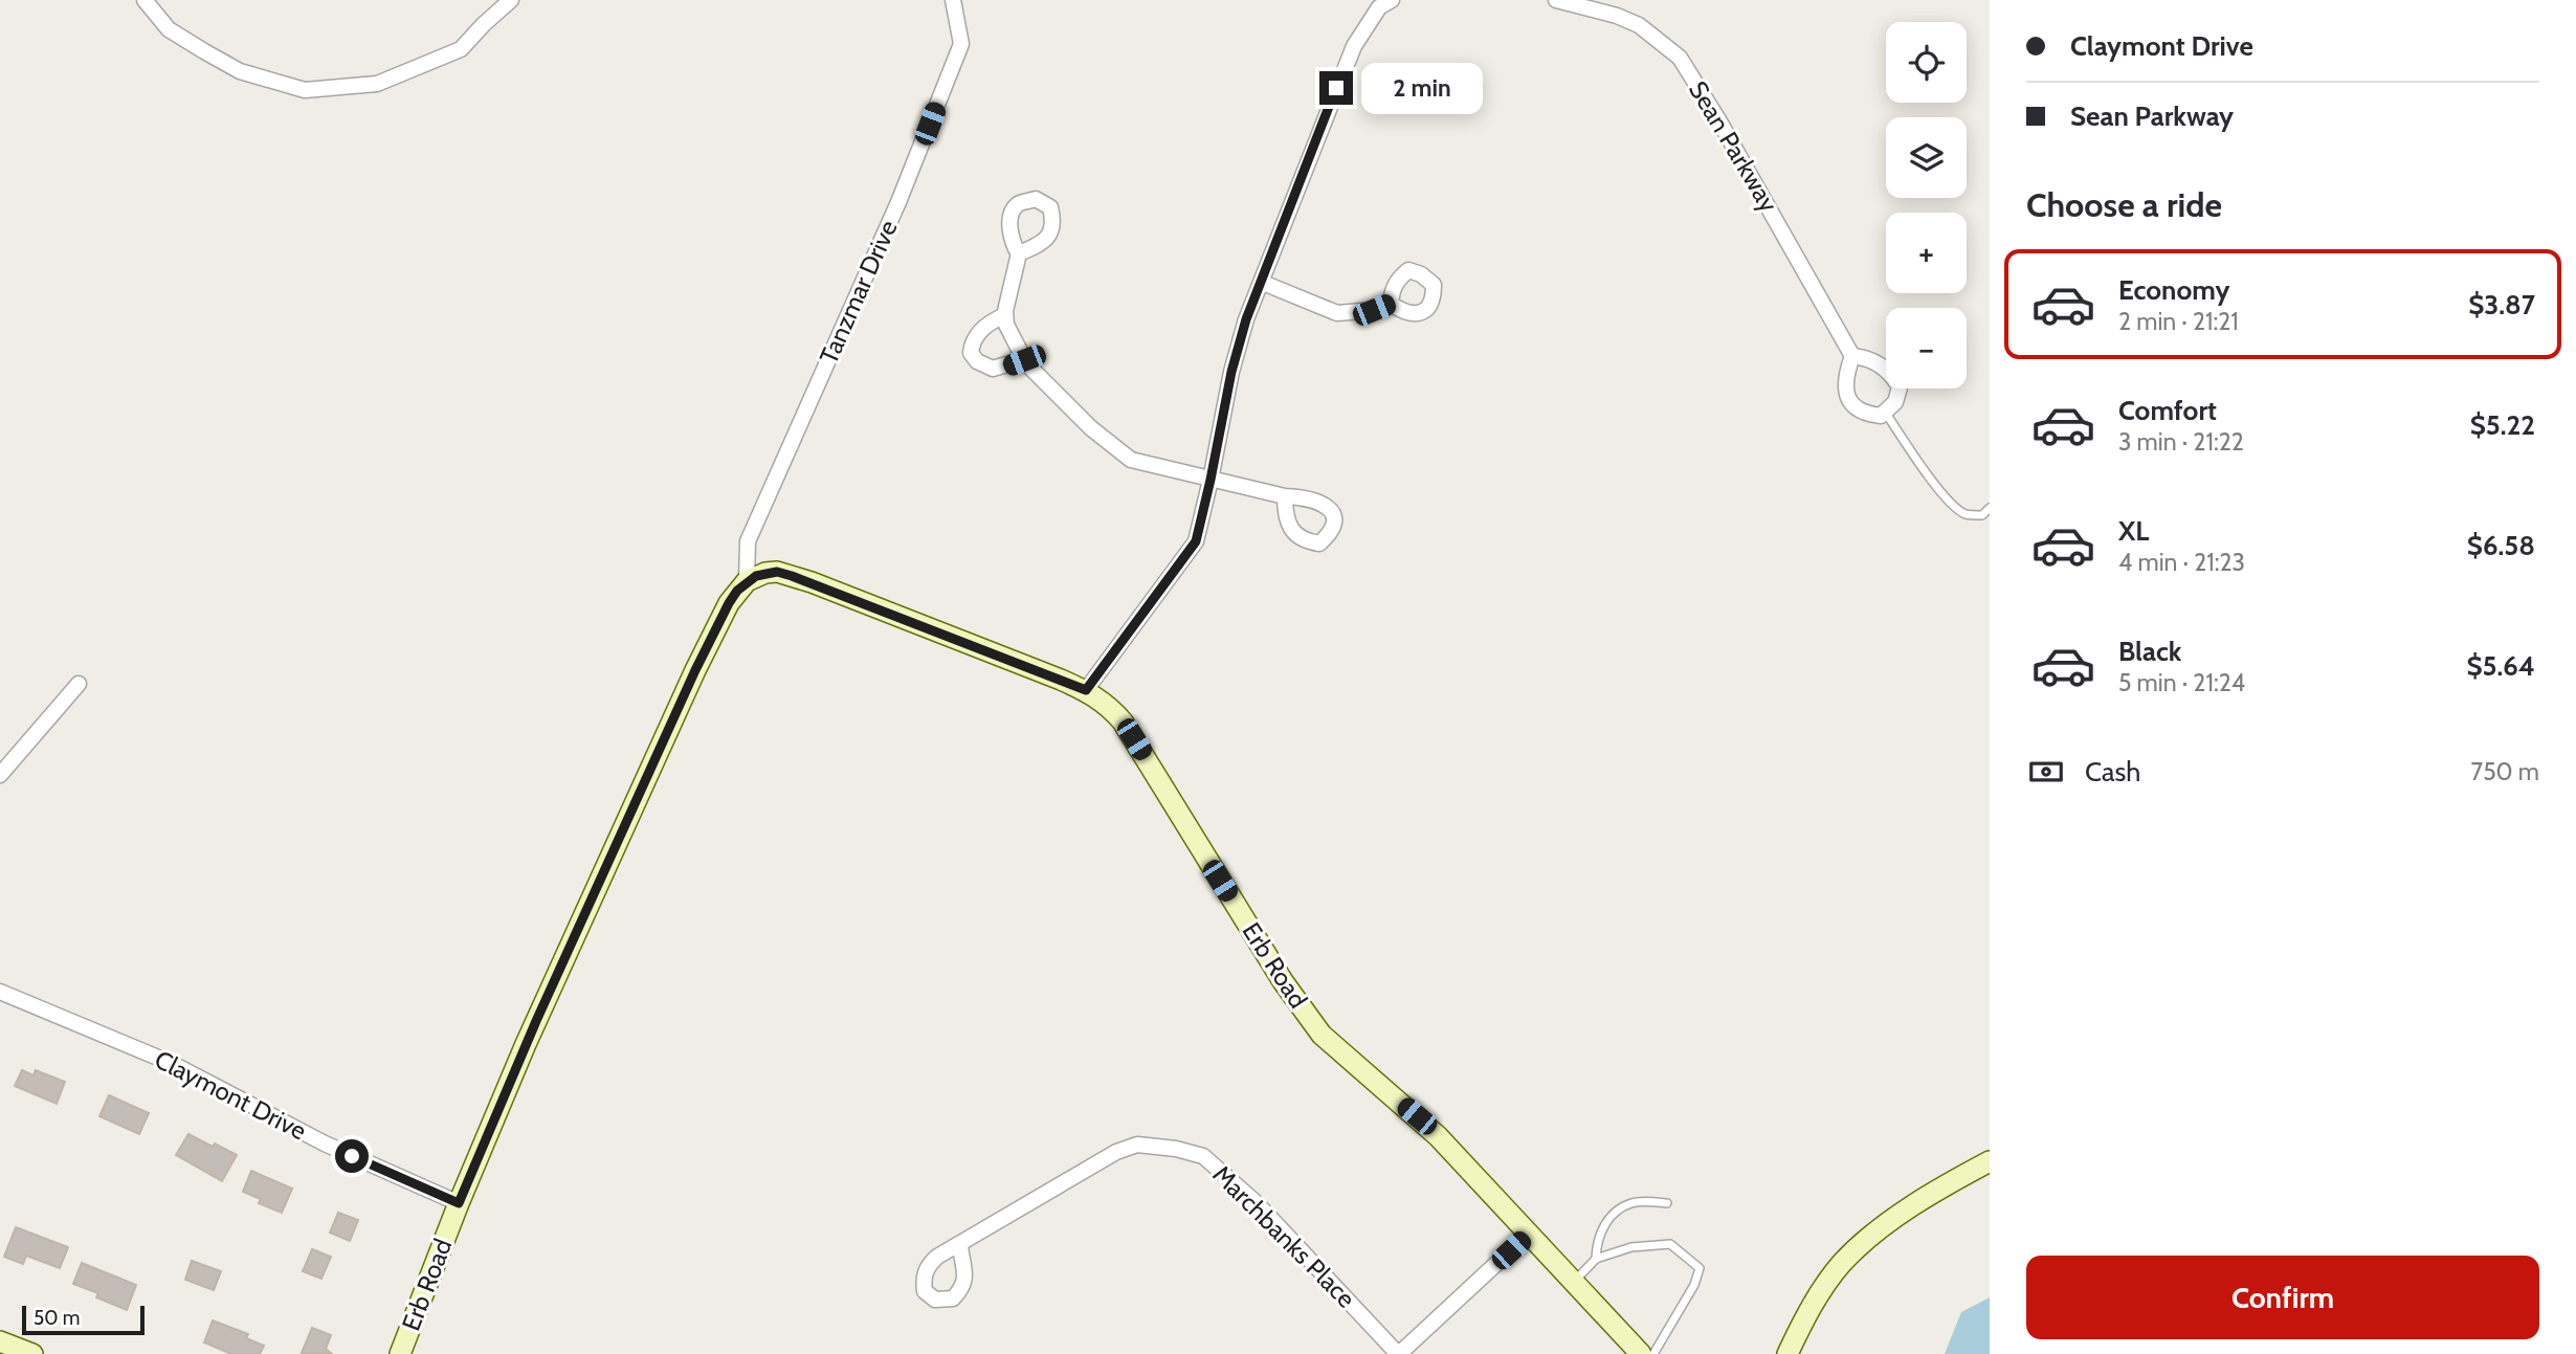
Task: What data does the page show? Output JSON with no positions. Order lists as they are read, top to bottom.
{
  "streets": {
    "street": [
      "Sean Parkway",
      "Tanzmar Drive",
      "Erb Road",
      "Claymont Drive",
      "Marchbanks Place"
    ]
  },
  "crossings": [
    ["Tanzmar Drive", "Erb Road"],
    ["Erb Road", "Claymont Drive"]
  ],
  "scale_bar": "50 m",
  "page": {
    "banner": ["Claymont Drive", "Sean Parkway"],
    "map_buttons": ["+", "−"],
    "bubble": "2 min",
    "heading": "Choose a ride",
    "list": [
      {
        "name": "Economy",
        "note": "2 min · 21:21",
        "value": "$3.87"
      },
      {
        "name": "Comfort",
        "note": "3 min · 21:22",
        "value": "$5.22"
      },
      {
        "name": "XL",
        "note": "4 min · 21:23",
        "value": "$6.58"
      },
      {
        "name": "Black",
        "note": "5 min · 21:24",
        "value": "$5.64"
      }
    ],
    "pay": ["Cash", "750 m"],
    "buttons": "Confirm",
    "scale": "50 m"
  }
}
